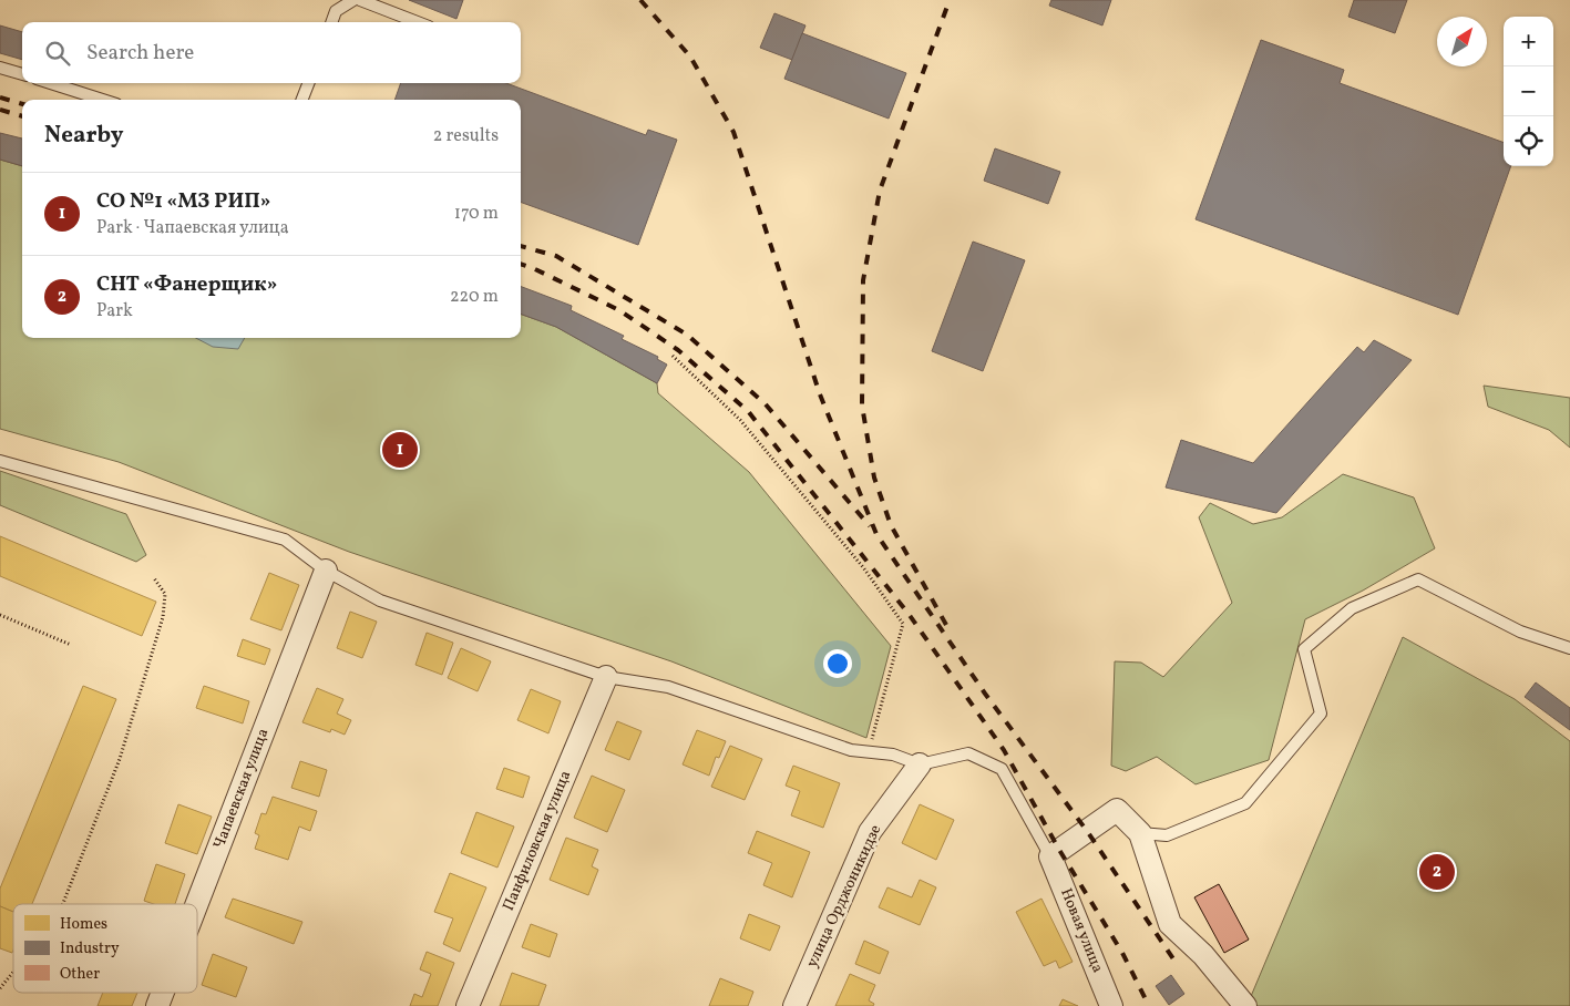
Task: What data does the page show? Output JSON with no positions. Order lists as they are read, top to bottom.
{
  "streets": {
    "street": [
      "Чапаевская улица",
      "Панфиловская улица",
      "улица Орджоникидзе",
      "Новая улица"
    ]
  },
  "legend": ["Homes", "Industry", "Other"],
  "north": "top right",
  "page": {
    "map_buttons": ["+", "−"],
    "search": "Search here",
    "heading": ["Nearby", "2 results"],
    "list": [
      {
        "mark": "1",
        "name": "СО №1 «МЗ РИП»",
        "note": "Park · Чапаевская улица",
        "value": "170 m"
      },
      {
        "mark": "2",
        "name": "СНТ «Фанерщик»",
        "note": "Park",
        "value": "220 m"
      }
    ],
    "pins": ["1", "2"]
  }
}
